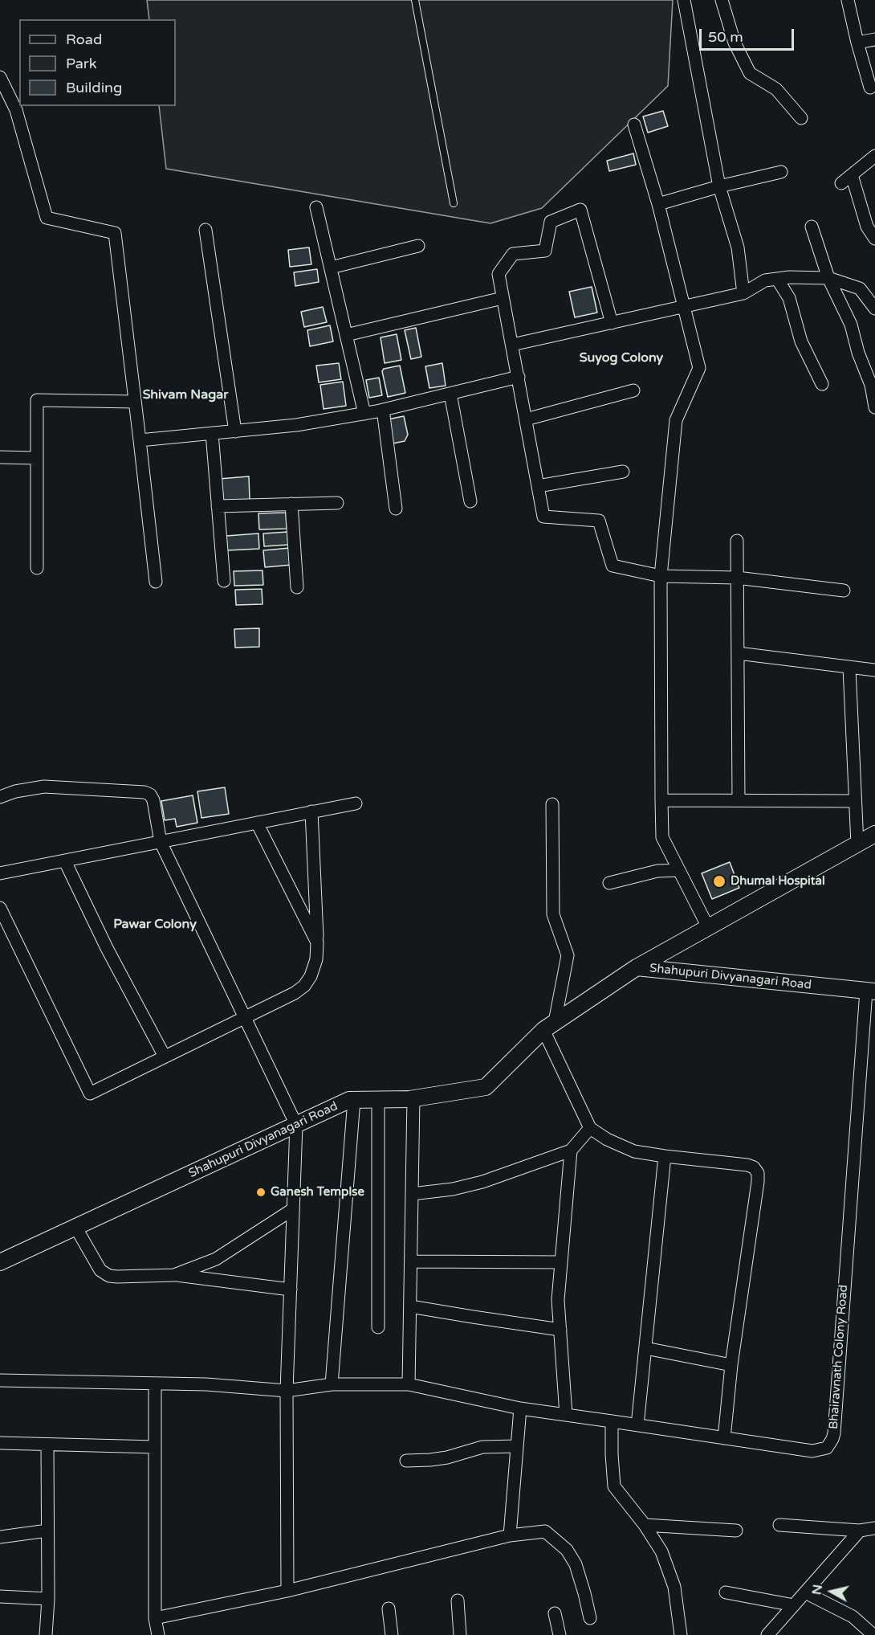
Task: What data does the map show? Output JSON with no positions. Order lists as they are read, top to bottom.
{
  "streets": {
    "main road": ["Shahupuri Divyanagari Road"],
    "street": ["Bhairavnath Colony Road"]
  },
  "crossings": [
    ["Shahupuri Divyanagari Road", "Bhairavnath Colony Road"]
  ],
  "districts": ["Suyog Colony", "Shivam Nagar", "Pawar Colony"],
  "places": ["Dhumal Hospital", "Ganesh Templse"],
  "legend": ["Road", "Park", "Building"],
  "scale_bar": "50 m",
  "north": "left"
}
